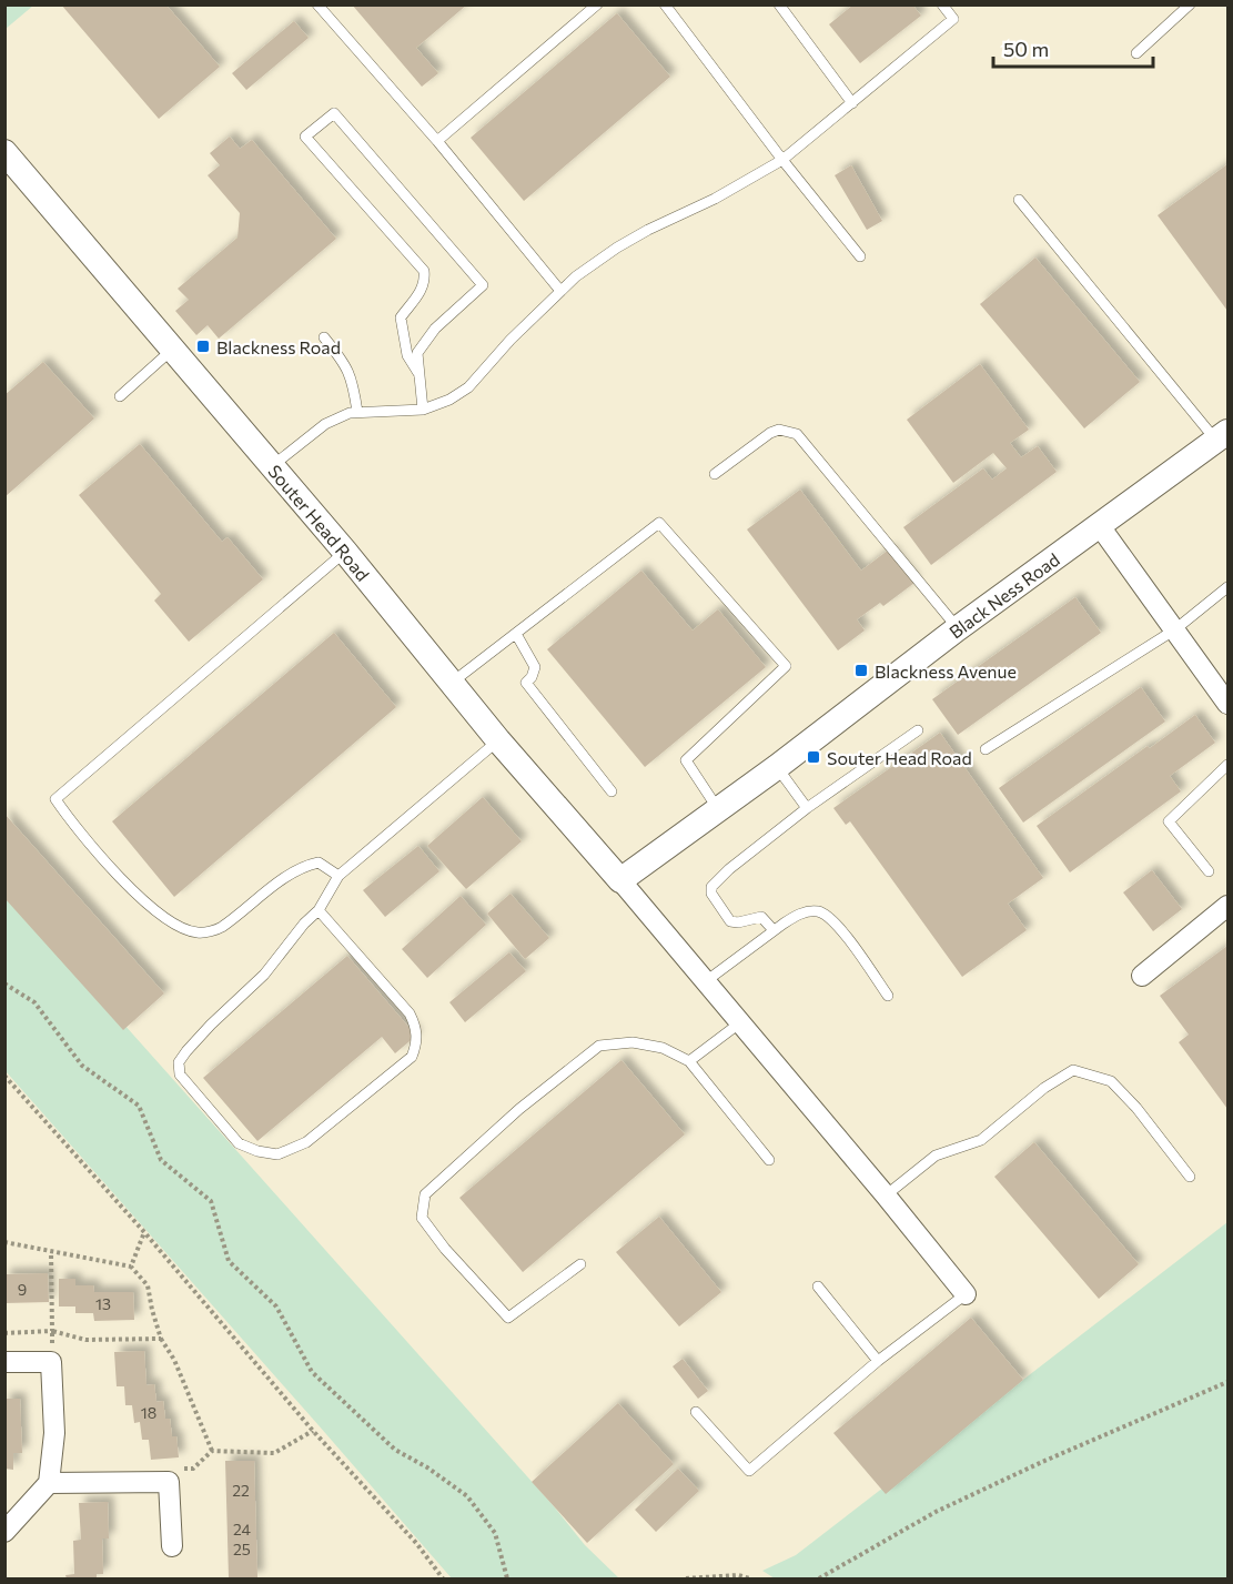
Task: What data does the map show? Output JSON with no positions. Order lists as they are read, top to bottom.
{
  "streets": {
    "street": ["Souter Head Road", "Black Ness Road"]
  },
  "crossings": [
    ["Souter Head Road", "Black Ness Road"]
  ],
  "places": {
    "transit": ["Blackness Road", "Blackness Avenue", "Souter Head Road"]
  },
  "house_numbers": [
    "9",
    "13",
    "18",
    "22",
    "24",
    "25"
  ],
  "scale_bar": "50 m"
}
